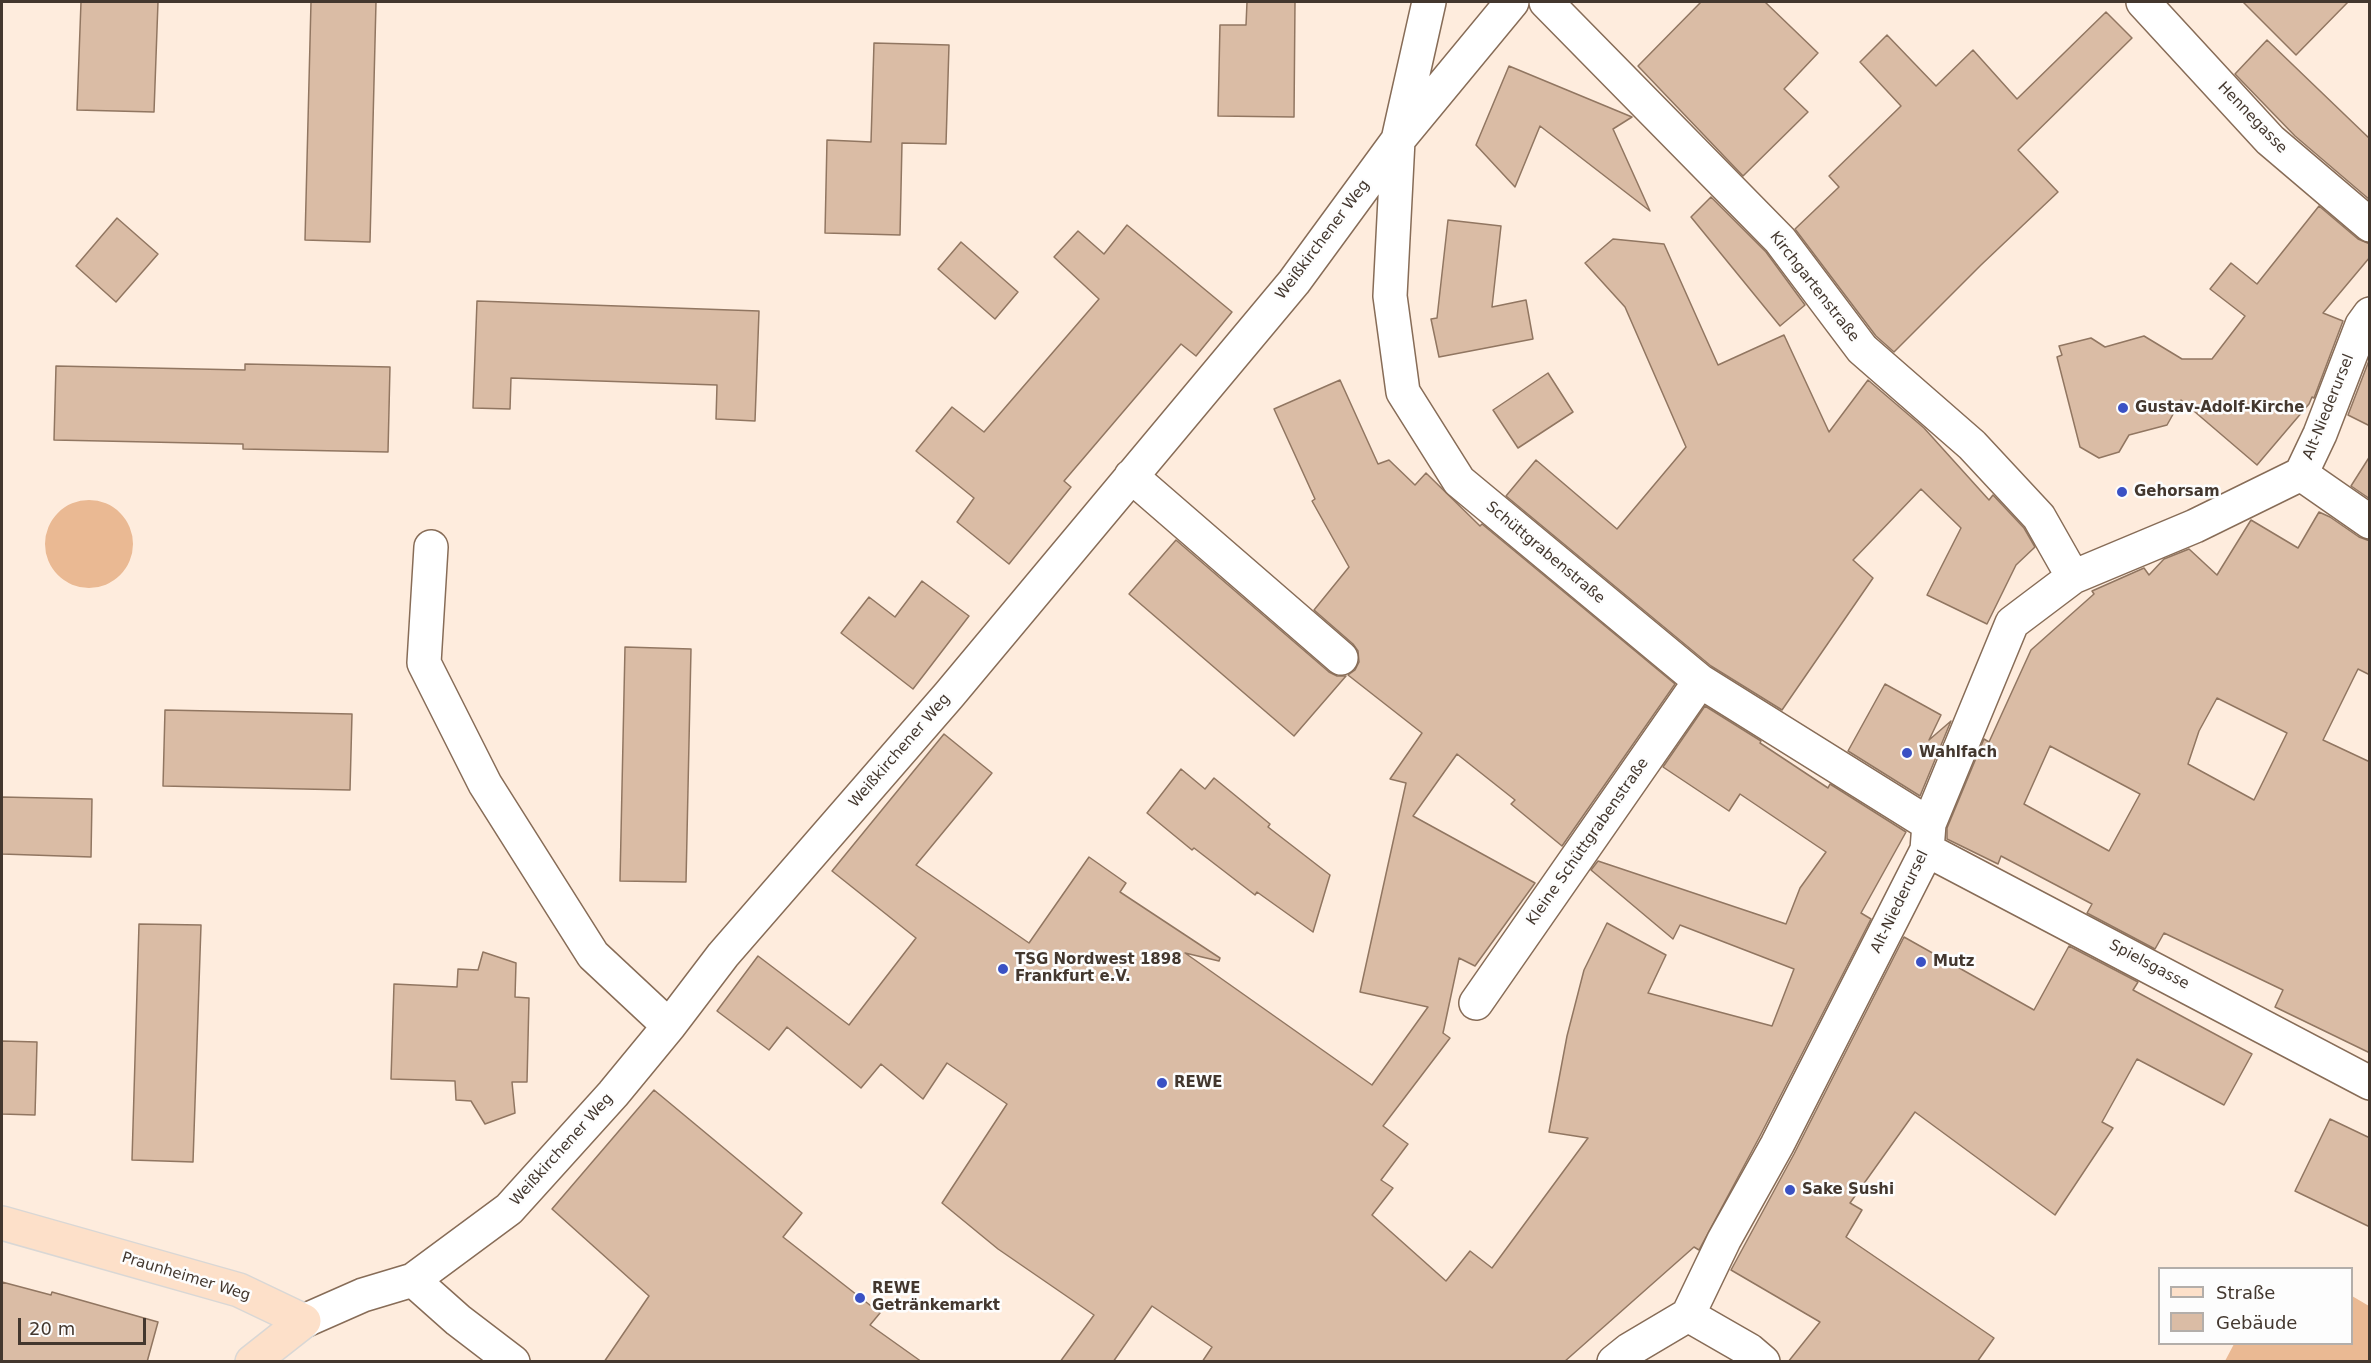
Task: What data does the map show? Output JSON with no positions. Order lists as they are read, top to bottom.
{
  "streets": {
    "main road": ["Praunheimer Weg"],
    "street": [
      "Hennegasse",
      "Weißkirchener Weg",
      "Kirchgartenstraße",
      "Alt-Niederursel",
      "Schüttgrabenstraße",
      "Kleine Schüttgrabenstraße",
      "Spielsgasse"
    ]
  },
  "crossings": [
    ["Weißkirchener Weg", "Schüttgrabenstraße"],
    ["Kirchgartenstraße", "Alt-Niederursel"],
    ["Alt-Niederursel", "Schüttgrabenstraße"],
    ["Alt-Niederursel", "Spielsgasse"],
    ["Schüttgrabenstraße", "Kleine Schüttgrabenstraße"],
    ["Schüttgrabenstraße", "Spielsgasse"]
  ],
  "places": [
    "Gustav-Adolf-Kirche",
    "Gehorsam",
    "Wahlfach",
    "Mutz",
    "TSG Nordwest 1898 Frankfurt e.V.",
    "REWE",
    "Sake Sushi",
    "REWE Getränkemarkt"
  ],
  "legend": ["Straße", "Gebäude"],
  "scale_bar": "20 m"
}
